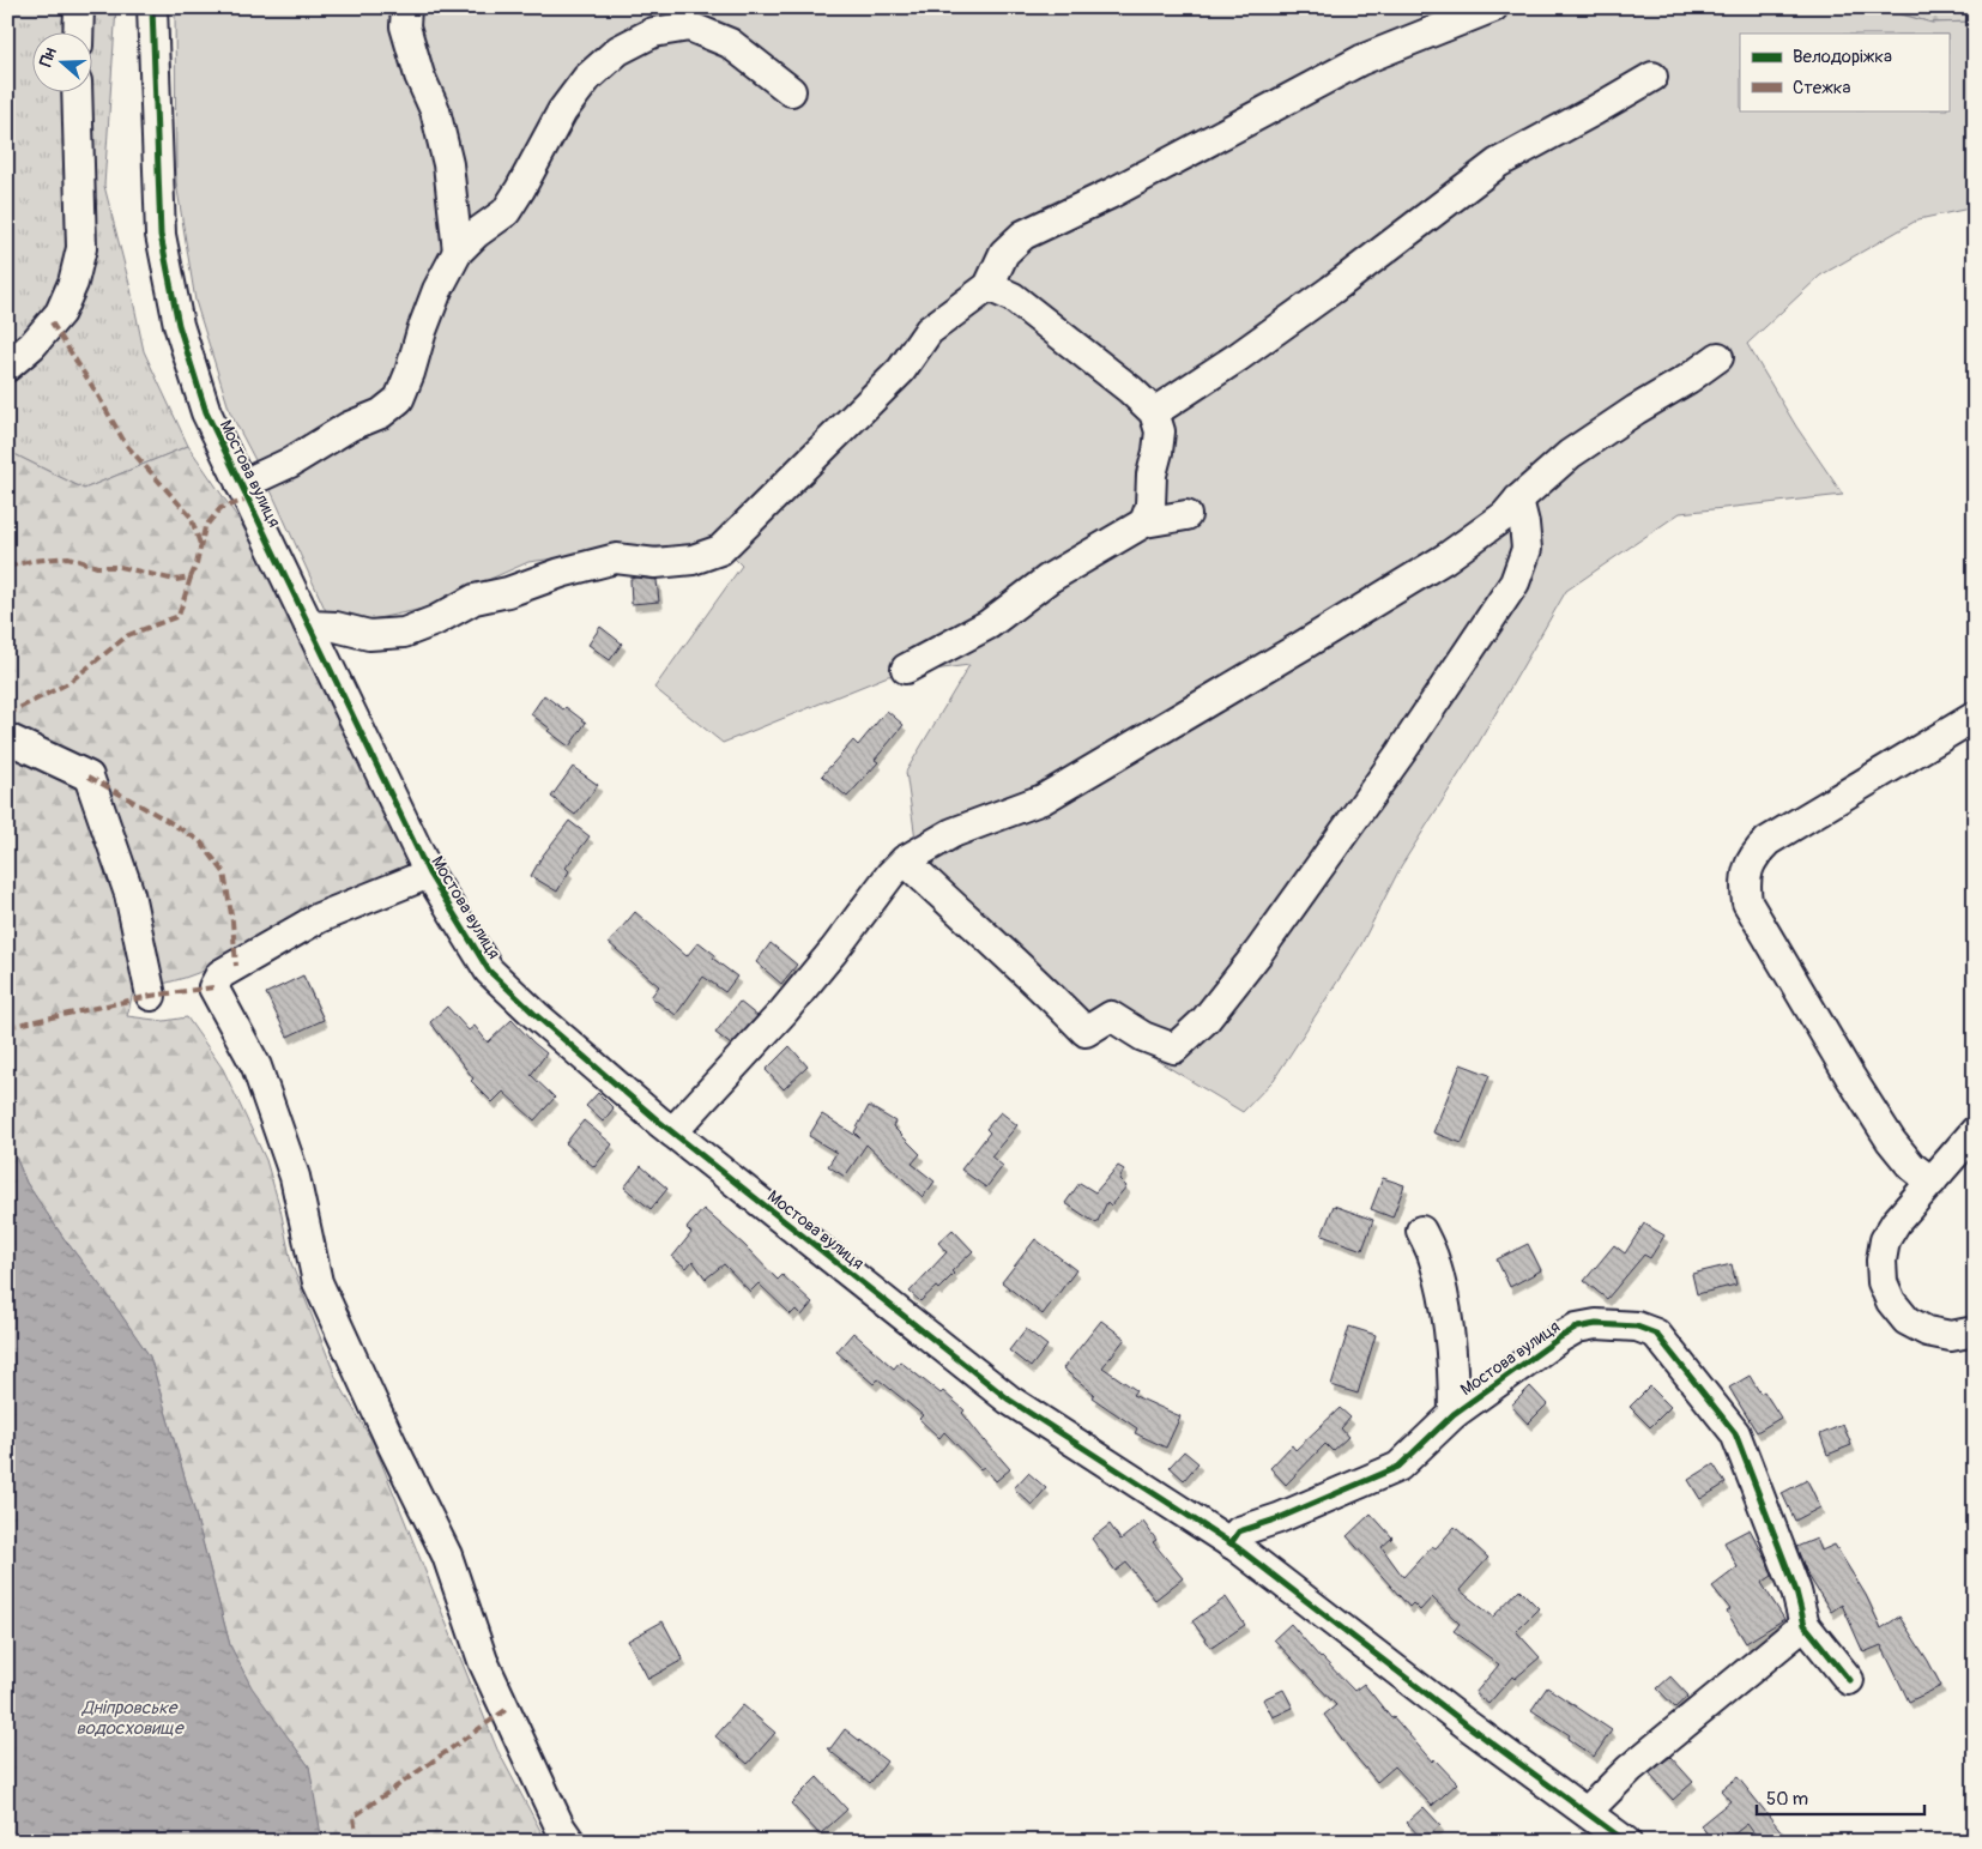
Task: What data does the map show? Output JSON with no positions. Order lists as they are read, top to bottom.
{
  "streets": {
    "street": ["Мостова вулиця"]
  },
  "water": ["Дніпровське водосховище"],
  "legend": ["Велодоріжка", "Стежка"],
  "scale_bar": "50 m",
  "north": "left"
}
